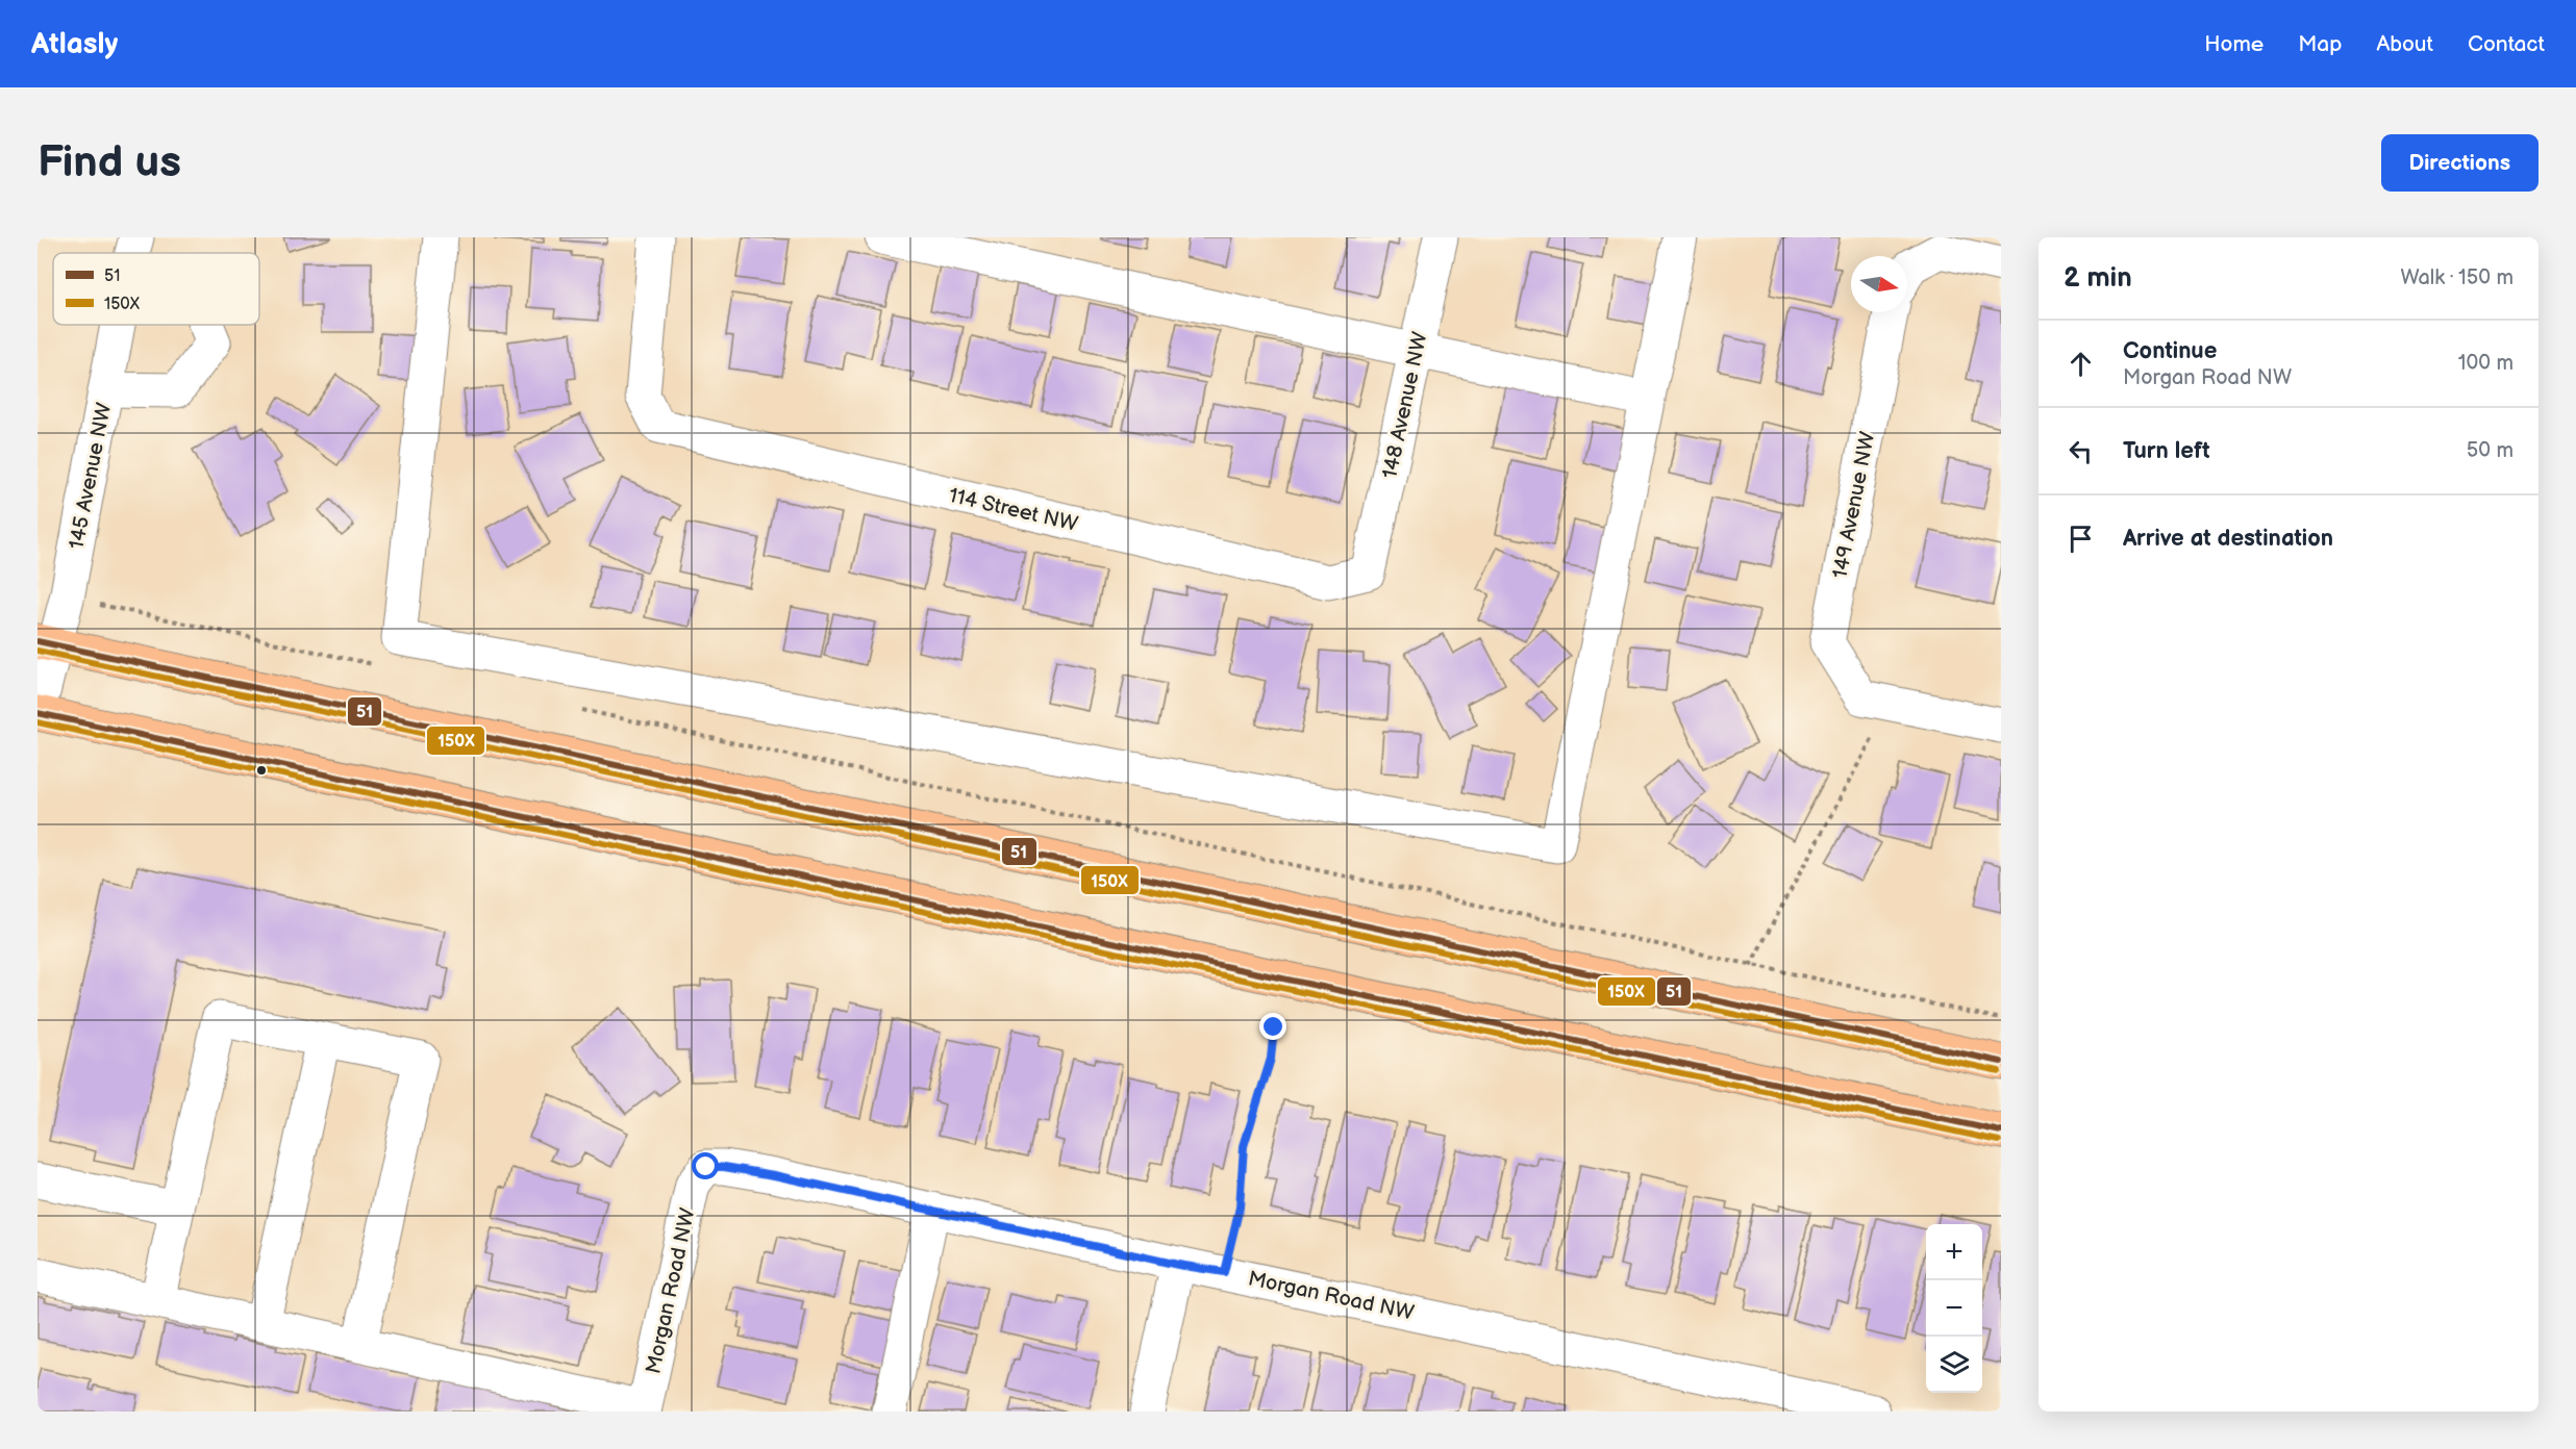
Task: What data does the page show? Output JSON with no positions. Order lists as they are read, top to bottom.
{
  "streets": {
    "street": [
      "148 Avenue NW",
      "145 Avenue NW",
      "149 Avenue NW",
      "114 Street NW",
      "Morgan Road NW"
    ]
  },
  "crossings": [
    ["148 Avenue NW", "114 Street NW"]
  ],
  "lines": ["transit line 51", "transit line 150X"],
  "legend": ["51", "150X"],
  "north": "right",
  "page": {
    "header": "Atlasly",
    "nav": [
      "Home",
      "Map",
      "About",
      "Contact"
    ],
    "buttons": "Directions",
    "title": "Find us",
    "heading": ["2 min", "Walk · 150 m"],
    "list": [
      ["Continue", "Morgan Road NW", "100 m"],
      ["Turn left", "50 m"],
      "Arrive at destination"
    ],
    "map_buttons": ["+", "−"]
  }
}
